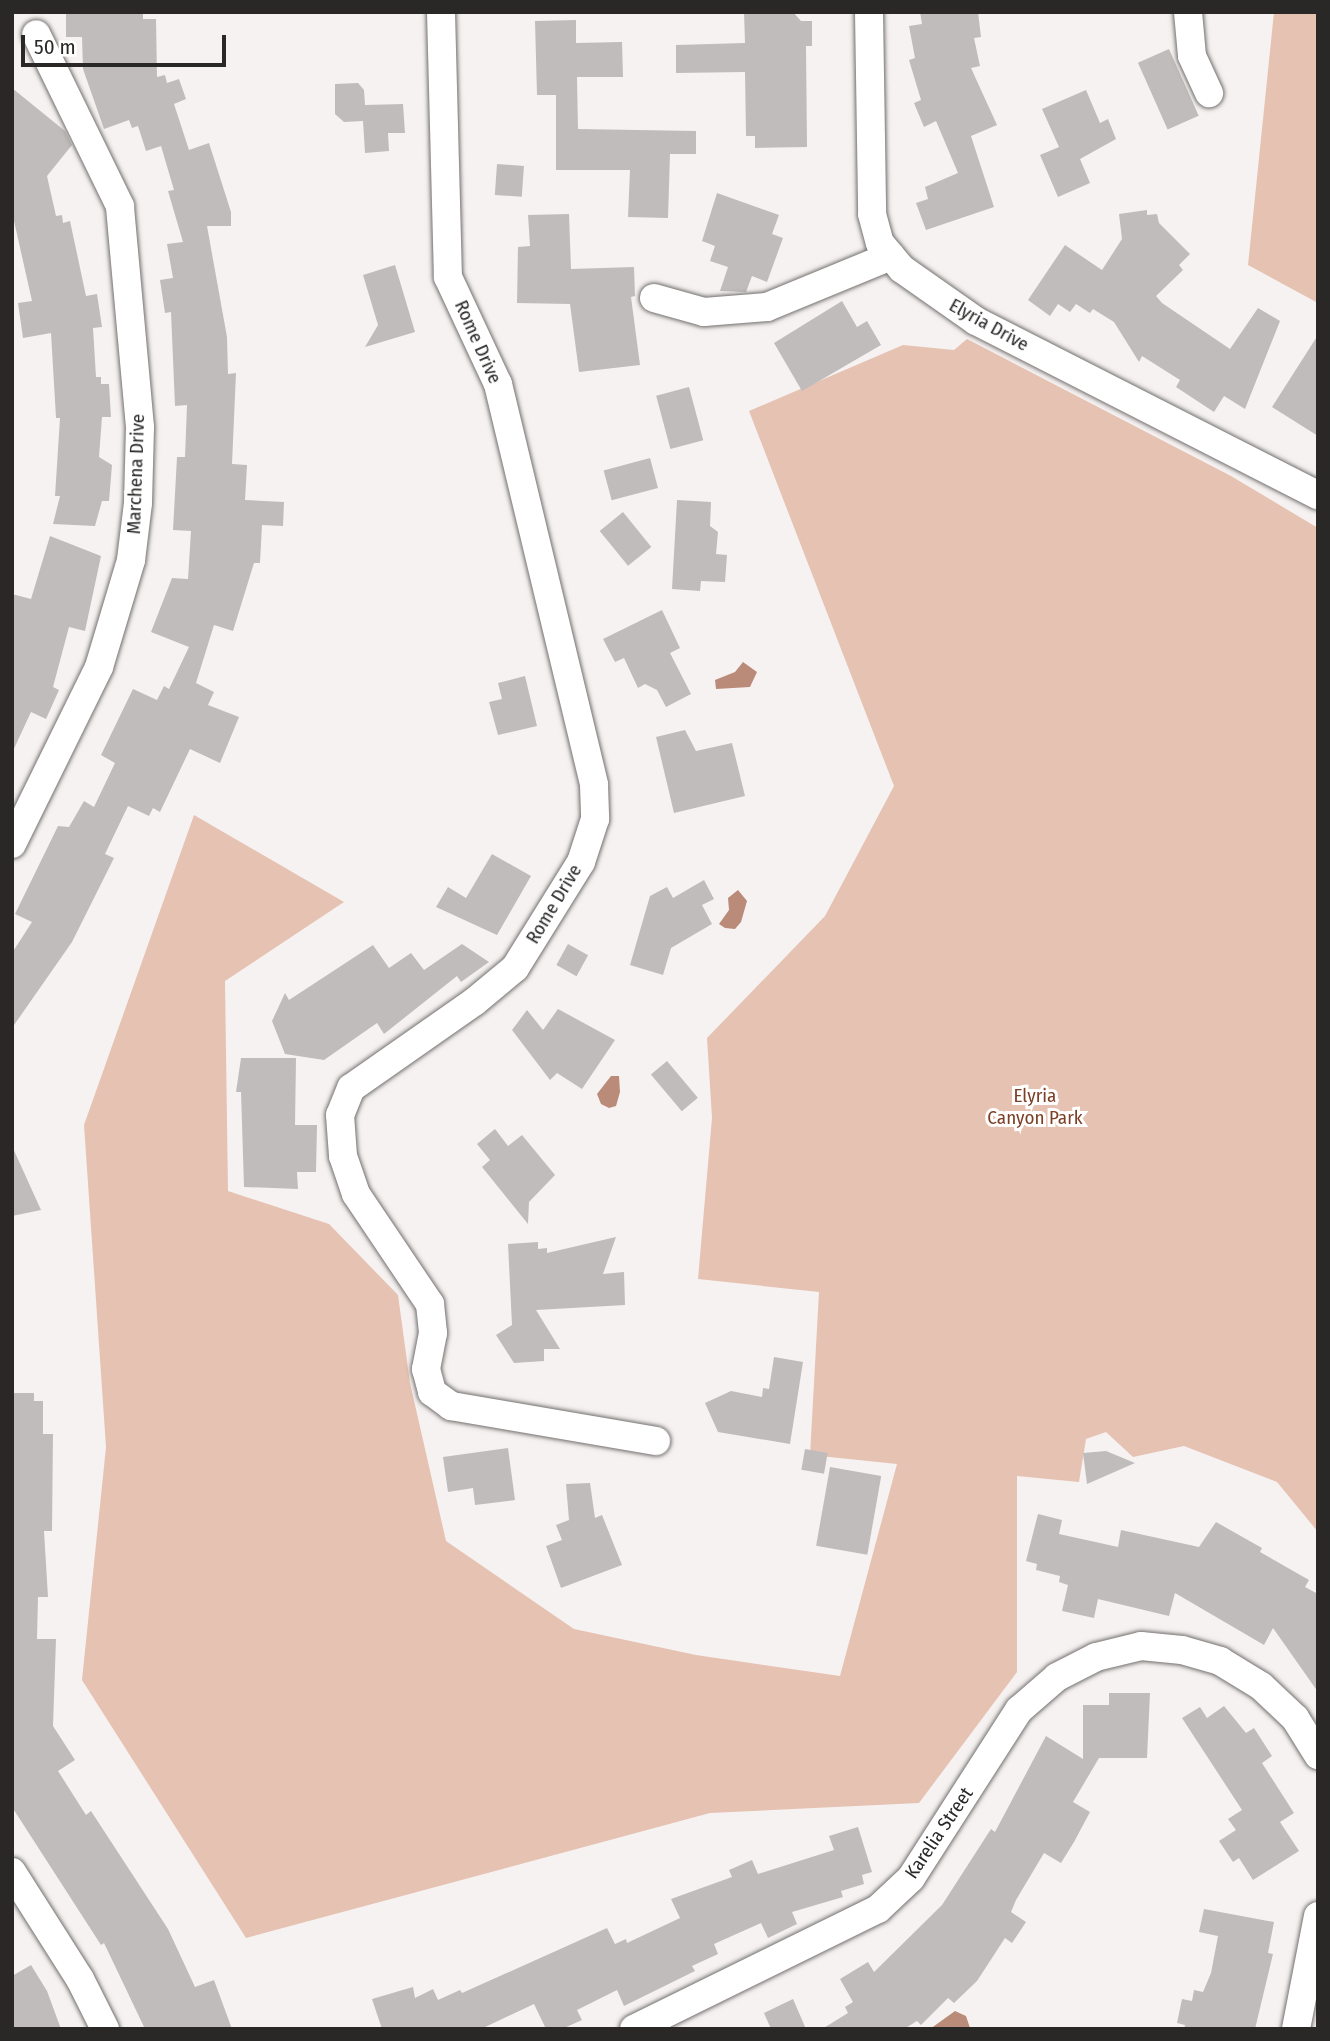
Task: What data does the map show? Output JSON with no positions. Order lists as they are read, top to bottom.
{
  "streets": {
    "street": [
      "Elyria Drive",
      "Rome Drive",
      "Marchena Drive",
      "Karelia Street"
    ]
  },
  "parks": ["Elyria Canyon Park"],
  "scale_bar": "50 m"
}
